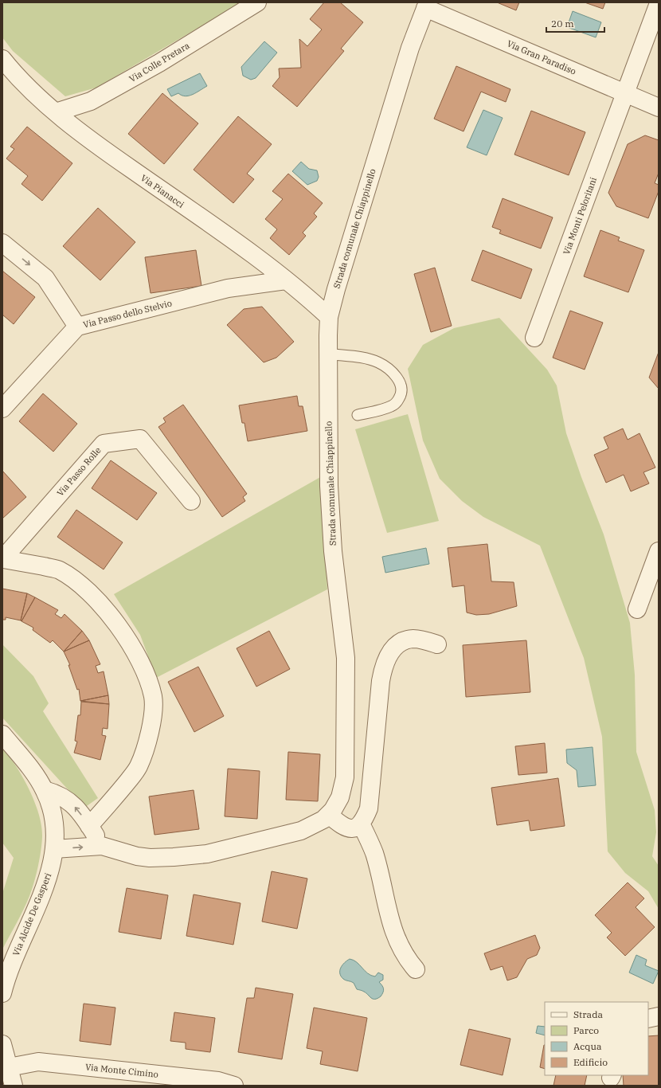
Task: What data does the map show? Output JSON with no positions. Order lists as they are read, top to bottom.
{
  "streets": {
    "street": [
      "Via Gran Paradiso",
      "Via Colle Pretara",
      "Via Pianacci",
      "Via Monti Peloritani",
      "Strada comunale Chiappinello",
      "Via Passo dello Stelvio",
      "Via Passo Rolle",
      "Via Alcide De Gasperi",
      "Via Monte Cimino"
    ]
  },
  "crossings": [
    ["Via Gran Paradiso", "Via Monti Peloritani"],
    ["Via Gran Paradiso", "Strada comunale Chiappinello"],
    ["Via Colle Pretara", "Via Pianacci"],
    ["Via Pianacci", "Strada comunale Chiappinello"],
    ["Via Pianacci", "Via Passo dello Stelvio"],
    ["Strada comunale Chiappinello", "Via Alcide De Gasperi"]
  ],
  "legend": [
    "Strada",
    "Parco",
    "Acqua",
    "Edificio"
  ],
  "scale_bar": "20 m"
}
